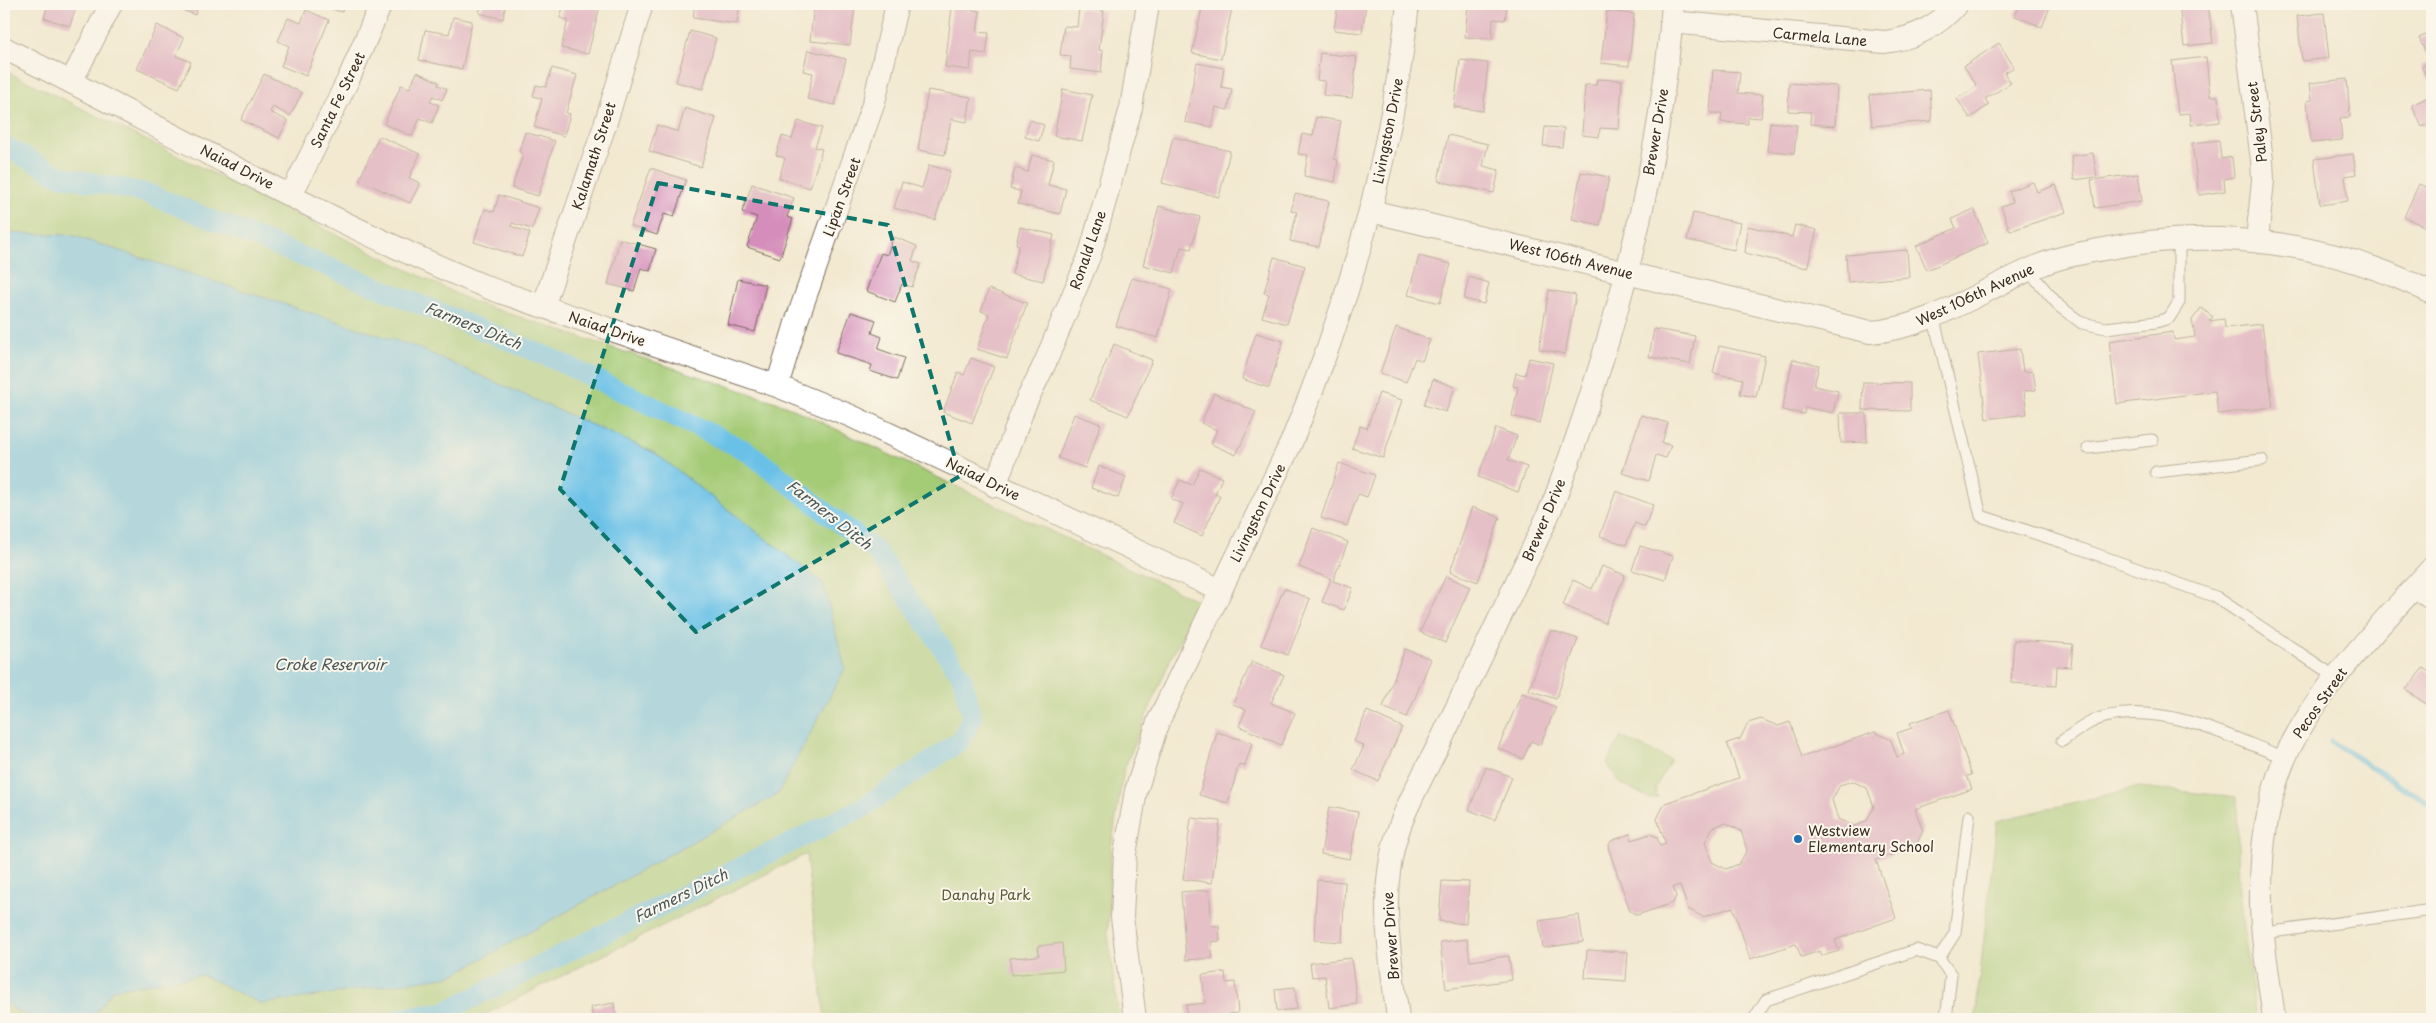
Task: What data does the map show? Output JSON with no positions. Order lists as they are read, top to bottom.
{
  "streets": {
    "street": [
      "Carmela Lane",
      "Santa Fe Street",
      "Paley Street",
      "Livingston Drive",
      "Brewer Drive",
      "Kalamath Street",
      "Naiad Drive",
      "Lipan Street",
      "Ronald Lane",
      "West 106th Avenue",
      "Pecos Street"
    ]
  },
  "crossings": [
    ["Carmela Lane", "Brewer Drive"],
    ["Santa Fe Street", "Naiad Drive"],
    ["Paley Street", "West 106th Avenue"],
    ["Livingston Drive", "Naiad Drive"],
    ["Livingston Drive", "West 106th Avenue"],
    ["Brewer Drive", "West 106th Avenue"],
    ["Kalamath Street", "Naiad Drive"],
    ["Naiad Drive", "Lipan Street"],
    ["Naiad Drive", "Ronald Lane"]
  ],
  "water": ["Farmers Ditch", "Croke Reservoir"],
  "parks": ["Danahy Park"],
  "places": ["Westview Elementary School"]
}
